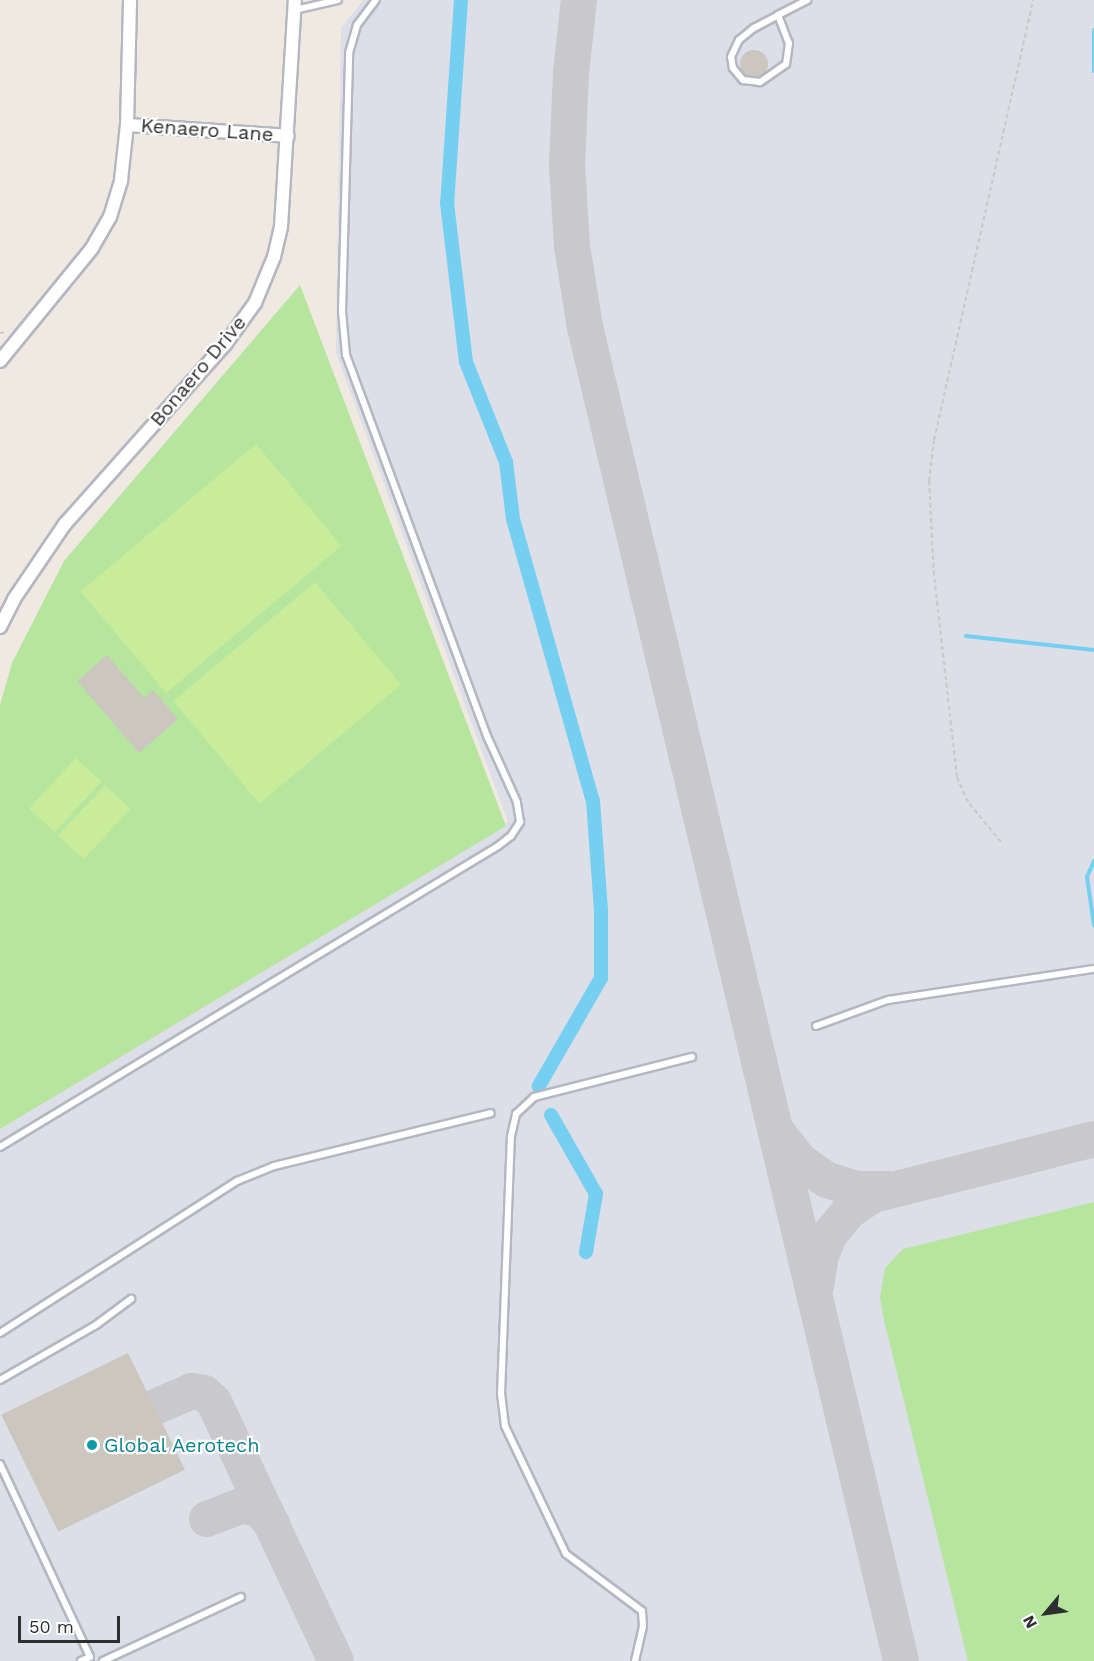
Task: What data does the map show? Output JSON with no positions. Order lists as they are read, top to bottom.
{
  "streets": {
    "street": ["Kenaero Lane", "Bonaero Drive"]
  },
  "crossings": [
    ["Kenaero Lane", "Bonaero Drive"]
  ],
  "places": ["Global Aerotech"],
  "scale_bar": "50 m",
  "north": "bottom left"
}
